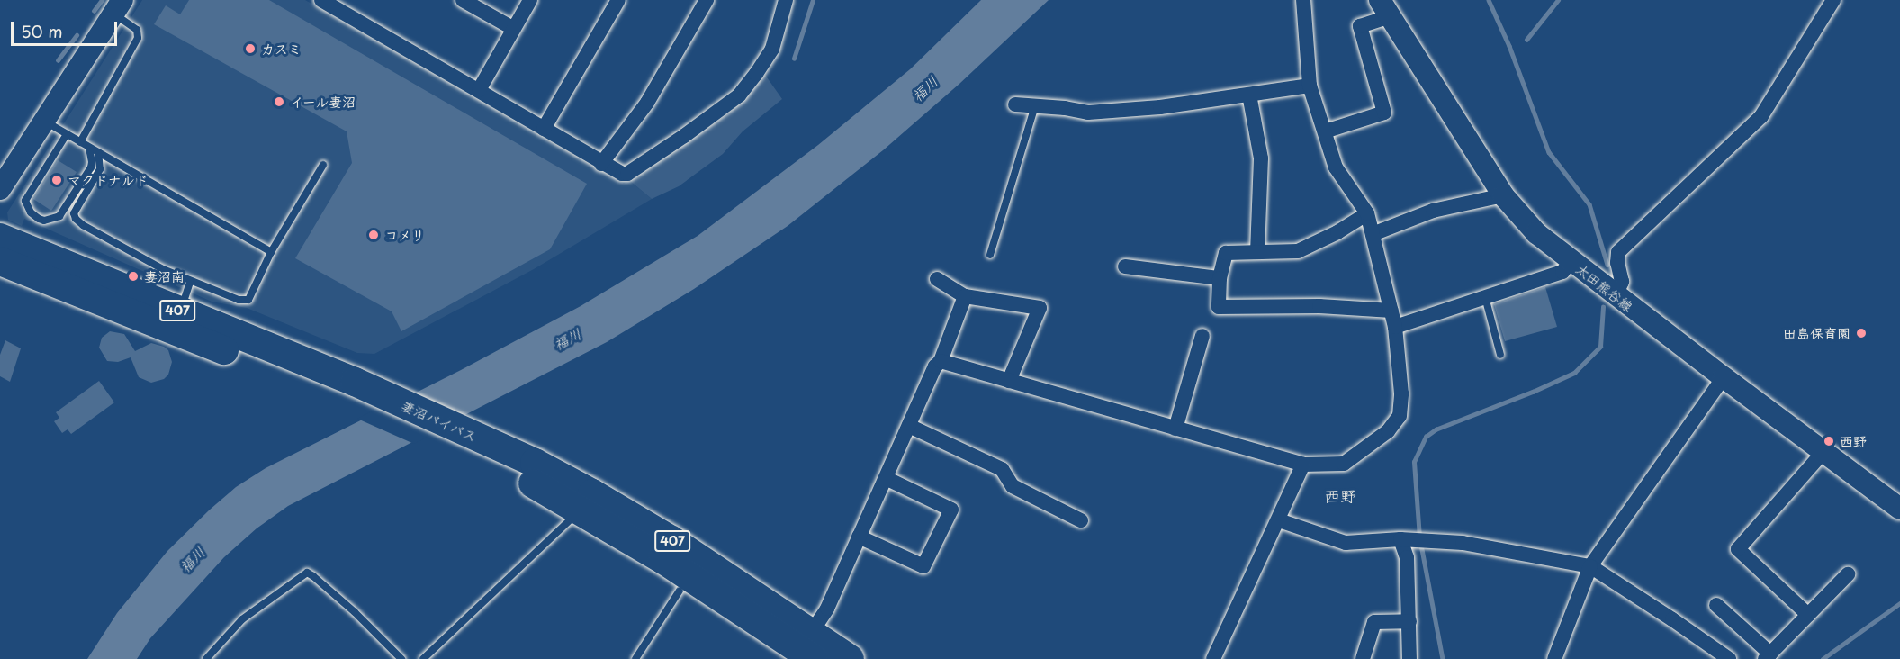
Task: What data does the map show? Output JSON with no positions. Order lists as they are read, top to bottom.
{
  "streets": {
    "highway": ["407", "妻沼バイパス"],
    "main road": ["太田熊谷線"]
  },
  "districts": ["西野"],
  "water": ["福川"],
  "places": [
    "カスミ",
    "イール妻沼",
    "マクドナルド",
    "コメリ",
    "妻沼南",
    "田島保育園",
    "西野"
  ],
  "scale_bar": "50 m"
}
